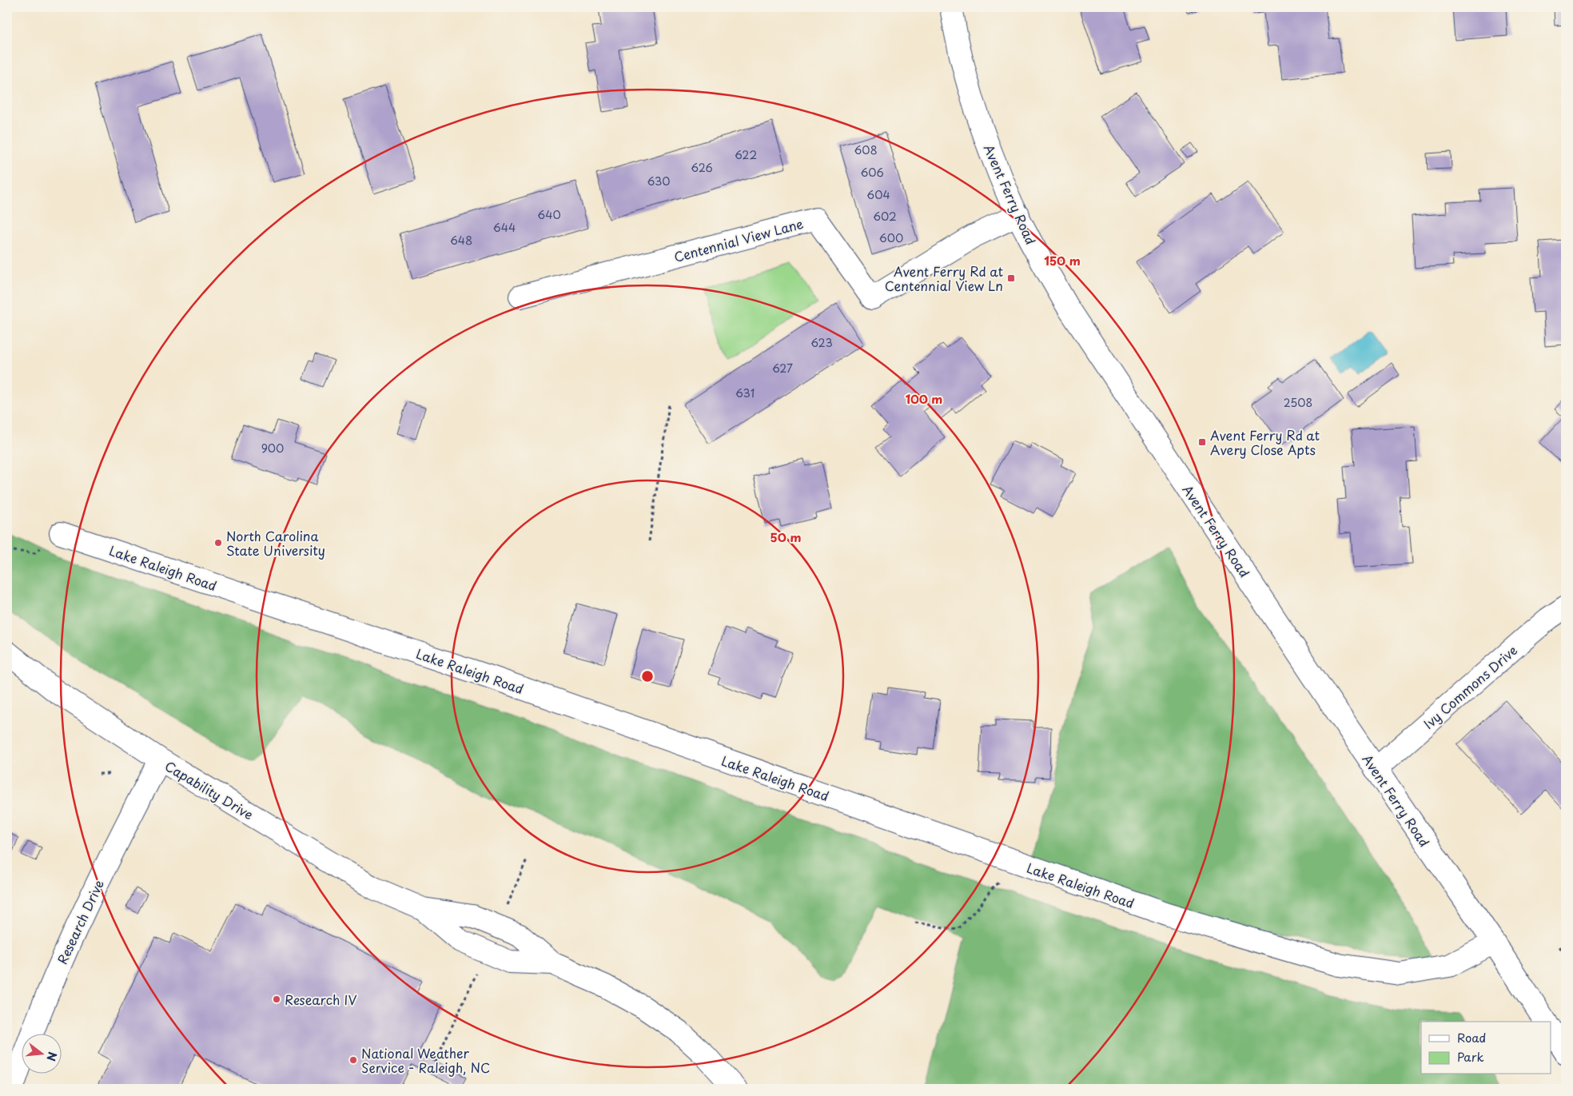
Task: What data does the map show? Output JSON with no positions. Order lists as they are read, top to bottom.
{
  "streets": {
    "street": [
      "Avent Ferry Road",
      "Centennial View Lane",
      "Lake Raleigh Road",
      "Ivy Commons Drive",
      "Capability Drive",
      "Research Drive"
    ]
  },
  "crossings": [
    ["Avent Ferry Road", "Centennial View Lane"],
    ["Avent Ferry Road", "Lake Raleigh Road"],
    ["Avent Ferry Road", "Ivy Commons Drive"],
    ["Capability Drive", "Research Drive"]
  ],
  "places": {
    "transit": ["Avent Ferry Rd at Centennial View Ln", "Avent Ferry Rd at Avery Close Apts"],
    "other": ["North Carolina State University", "Research IV", "National Weather Service - Raleigh, NC"]
  },
  "house_numbers": [
    "608",
    "622",
    "626",
    "606",
    "630",
    "604",
    "640",
    "602",
    "644",
    "600",
    "648",
    "623",
    "627",
    "631",
    "2508",
    "900"
  ],
  "legend": ["Road", "Park"],
  "north": "right",
  "rings": ["150 m", "100 m", "50 m"]
}
